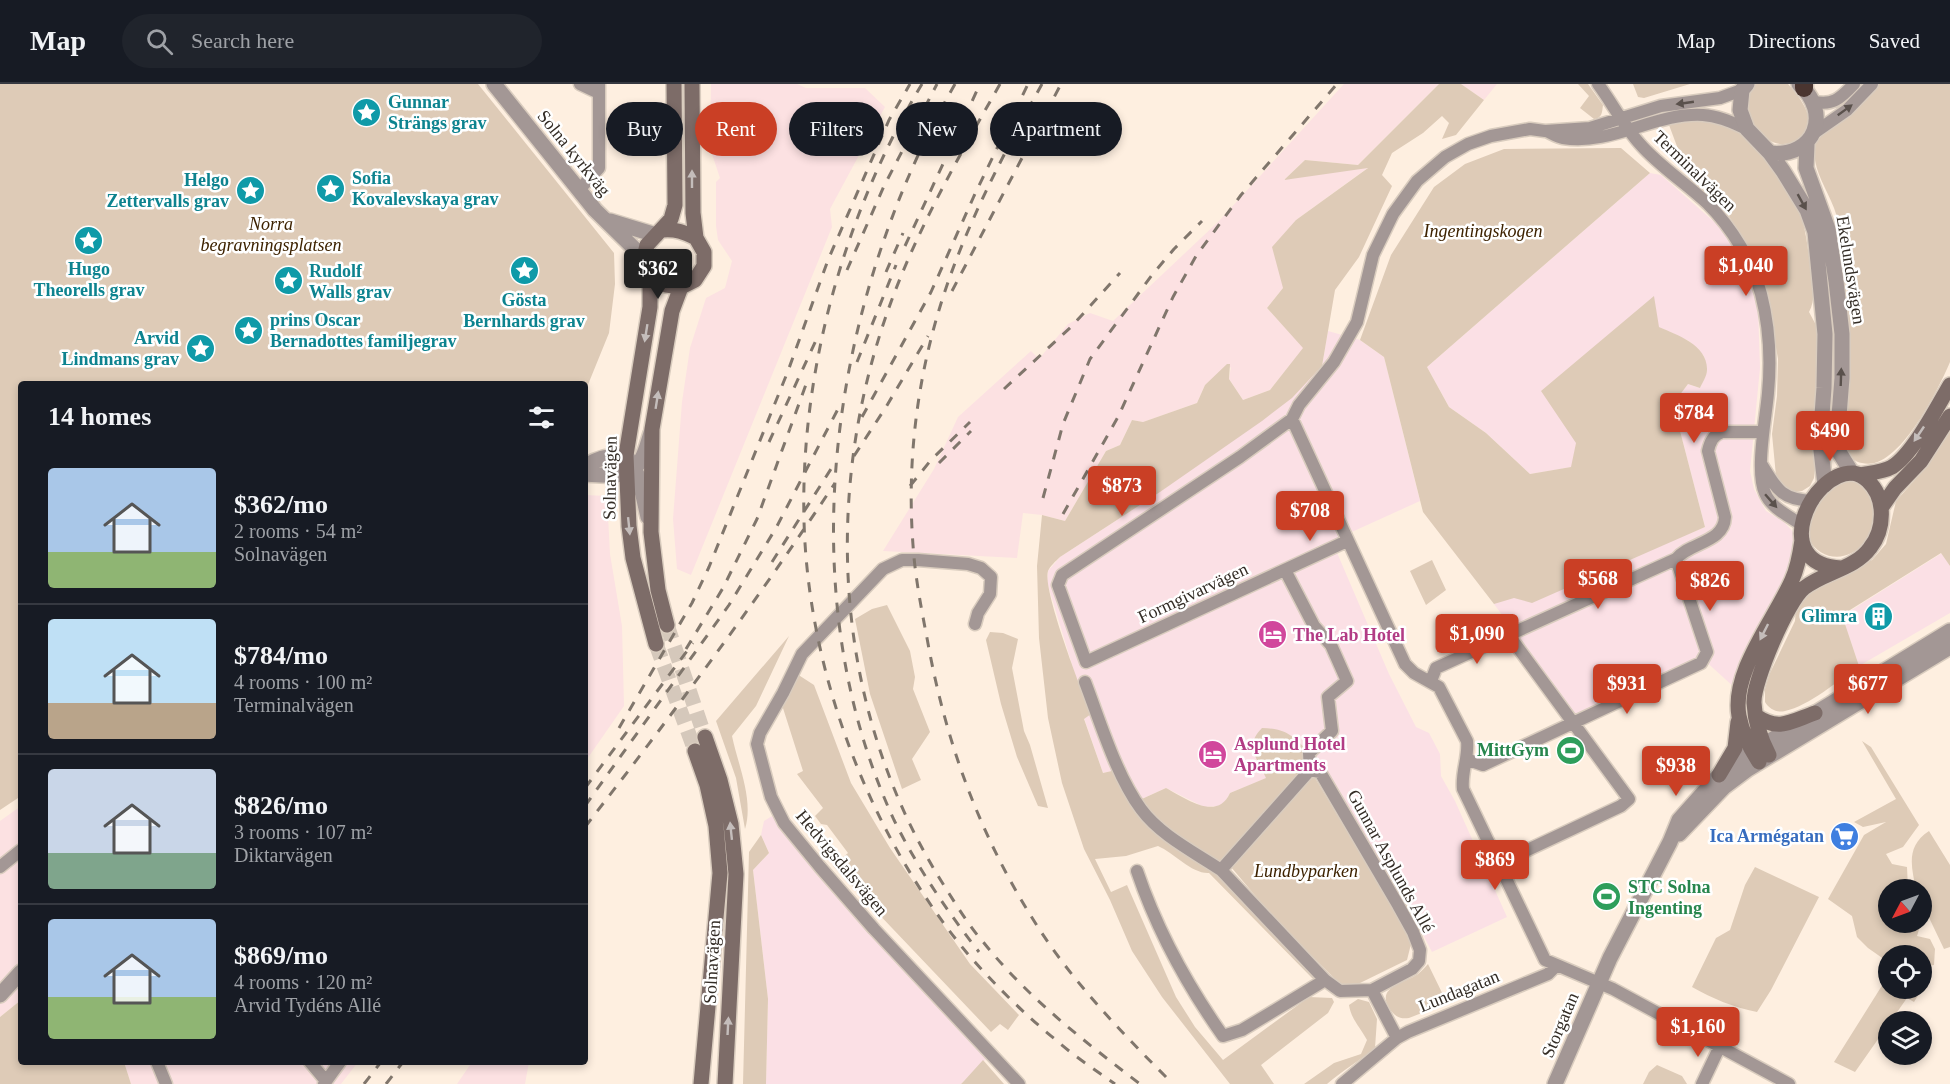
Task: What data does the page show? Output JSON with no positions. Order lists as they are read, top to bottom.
{
  "streets": {
    "main road": ["Ekelundsvägen", "Solnavägen"],
    "street": [
      "Solna kyrkväg",
      "Terminalvägen",
      "Formgivarvägen",
      "Gunnar Asplunds Allé",
      "Hedvigsdalsvägen",
      "Lundagatan",
      "Storgatan"
    ]
  },
  "crossings": [
    ["Solna kyrkväg", "Solnavägen"],
    ["Terminalvägen", "Ekelundsvägen"]
  ],
  "parks": ["Norra begravningsplatsen", "Ingentingskogen", "Lundbyparken"],
  "places": {
    "place": [
      "Gunnar Strängs grav",
      "Sofia Kovalevskaya grav",
      "Helgo Zettervalls grav",
      "Hugo Theorells grav",
      "Gösta Bernhards grav",
      "Rudolf Walls grav",
      "prins Oscar Bernadottes familjegrav",
      "Arvid Lindmans grav"
    ],
    "building": ["Glimra"],
    "hotel": ["The Lab Hotel", "Asplund Hotel Apartments"],
    "sports": ["MittGym", "STC Solna Ingenting"],
    "supermarket": ["Ica Armégatan"]
  },
  "north": "bottom left",
  "page": {
    "header": "Map",
    "search": "Search here",
    "nav": ["Map", "Directions", "Saved"],
    "chip": [
      "Buy",
      "Rent",
      "Filters",
      "New",
      "Apartment"
    ],
    "price": [
      "$1,040",
      "$362",
      "$784",
      "$490",
      "$873",
      "$708",
      "$568",
      "$826",
      "$1,090",
      "$931",
      "$677",
      "$938",
      "$869",
      "$1,160"
    ],
    "heading": "14 homes",
    "list": [
      {
        "name": "$362/mo",
        "note": "2 rooms · 54 m² · Solnavägen"
      },
      {
        "name": "$784/mo",
        "note": "4 rooms · 100 m² · Terminalvägen"
      },
      {
        "name": "$826/mo",
        "note": "3 rooms · 107 m² · Diktarvägen"
      },
      {
        "name": "$869/mo",
        "note": "4 rooms · 120 m² · Arvid Tydéns Allé"
      }
    ]
  }
}
